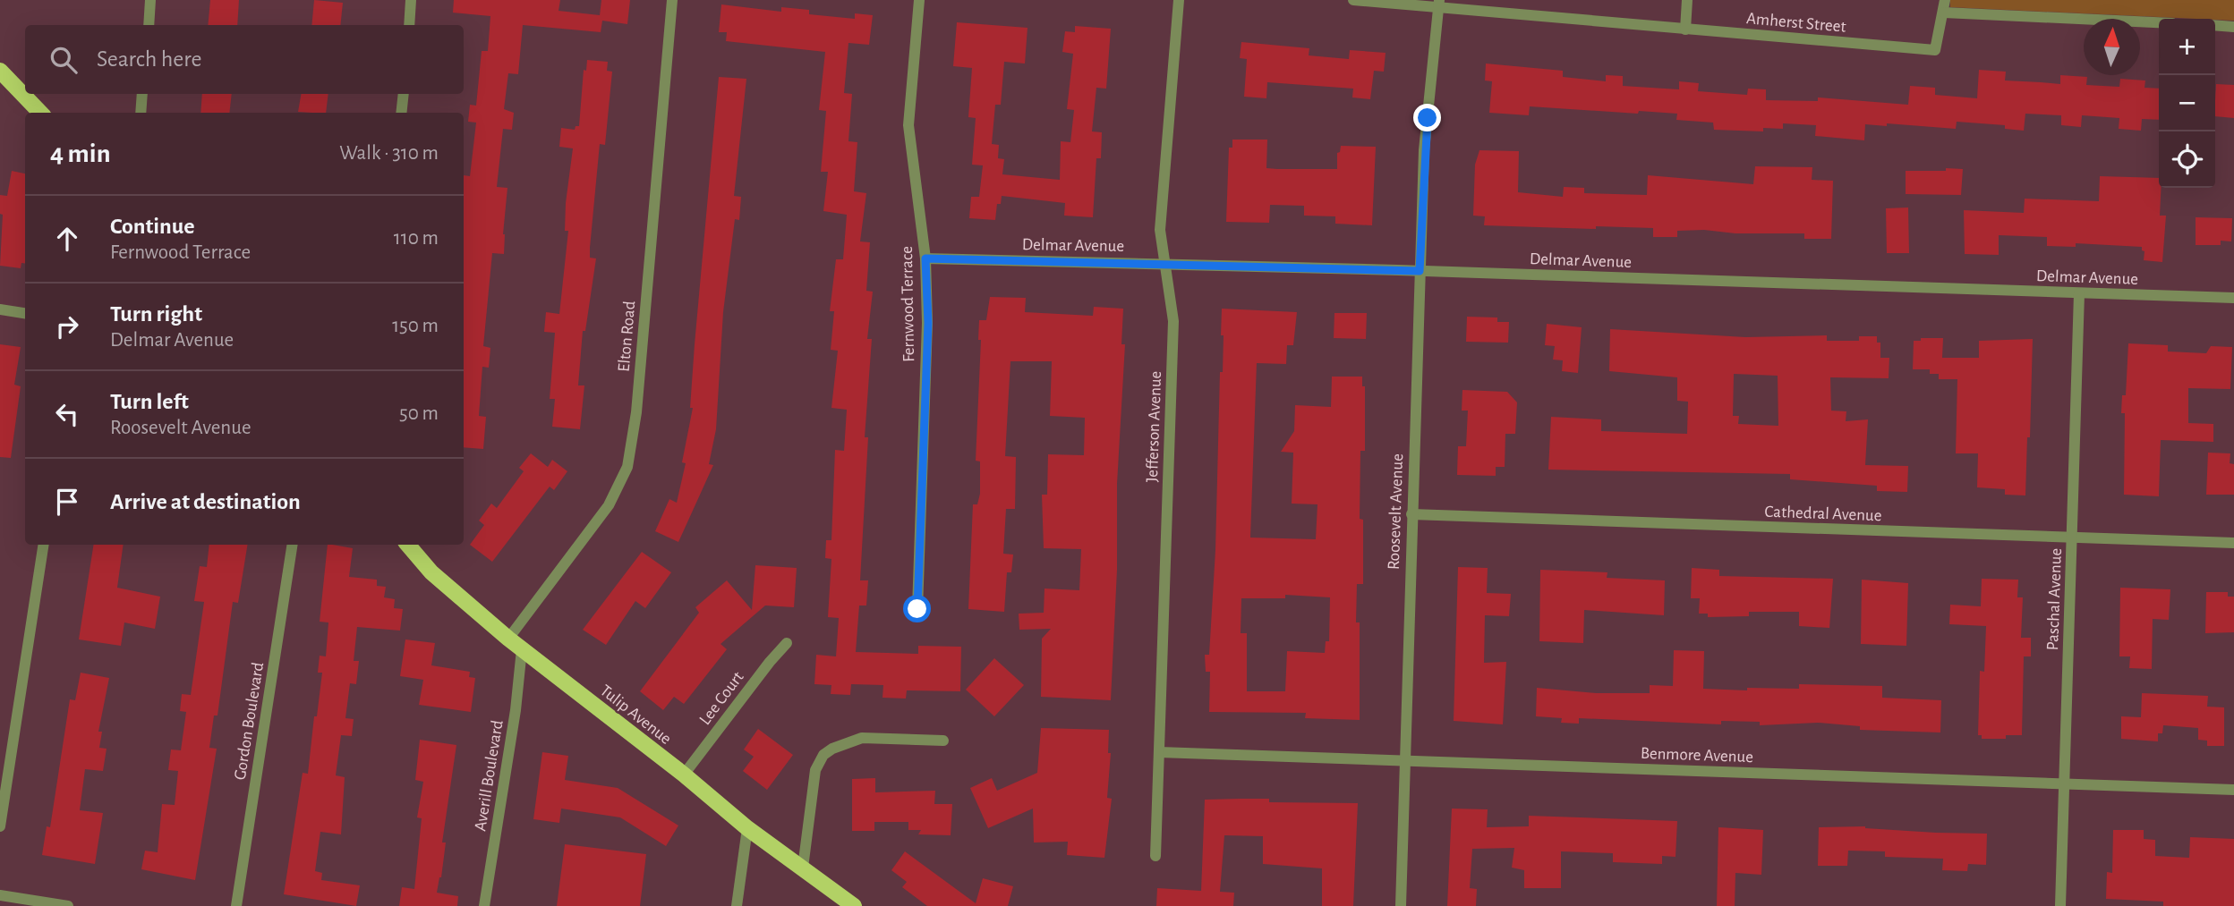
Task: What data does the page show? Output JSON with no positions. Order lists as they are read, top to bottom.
{
  "streets": {
    "main road": ["Tulip Avenue"],
    "street": [
      "Amherst Street",
      "Delmar Avenue",
      "Fernwood Terrace",
      "Elton Road",
      "Jefferson Avenue",
      "Roosevelt Avenue",
      "Cathedral Avenue",
      "Paschal Avenue",
      "Lee Court",
      "Gordon Boulevard",
      "Benmore Avenue",
      "Averill Boulevard"
    ]
  },
  "crossings": [
    ["Amherst Street", "Roosevelt Avenue"],
    ["Delmar Avenue", "Fernwood Terrace"],
    ["Delmar Avenue", "Jefferson Avenue"],
    ["Delmar Avenue", "Roosevelt Avenue"],
    ["Delmar Avenue", "Paschal Avenue"],
    ["Elton Road", "Tulip Avenue"],
    ["Jefferson Avenue", "Benmore Avenue"],
    ["Roosevelt Avenue", "Cathedral Avenue"],
    ["Roosevelt Avenue", "Benmore Avenue"],
    ["Cathedral Avenue", "Paschal Avenue"],
    ["Paschal Avenue", "Benmore Avenue"],
    ["Lee Court", "Tulip Avenue"],
    ["Tulip Avenue", "Averill Boulevard"]
  ],
  "north": "top",
  "page": {
    "map_buttons": ["+", "−"],
    "search": "Search here",
    "heading": ["4 min", "Walk · 310 m"],
    "list": [
      ["Continue", "Fernwood Terrace", "110 m"],
      ["Turn right", "Delmar Avenue", "150 m"],
      ["Turn left", "Roosevelt Avenue", "50 m"],
      "Arrive at destination"
    ]
  }
}
